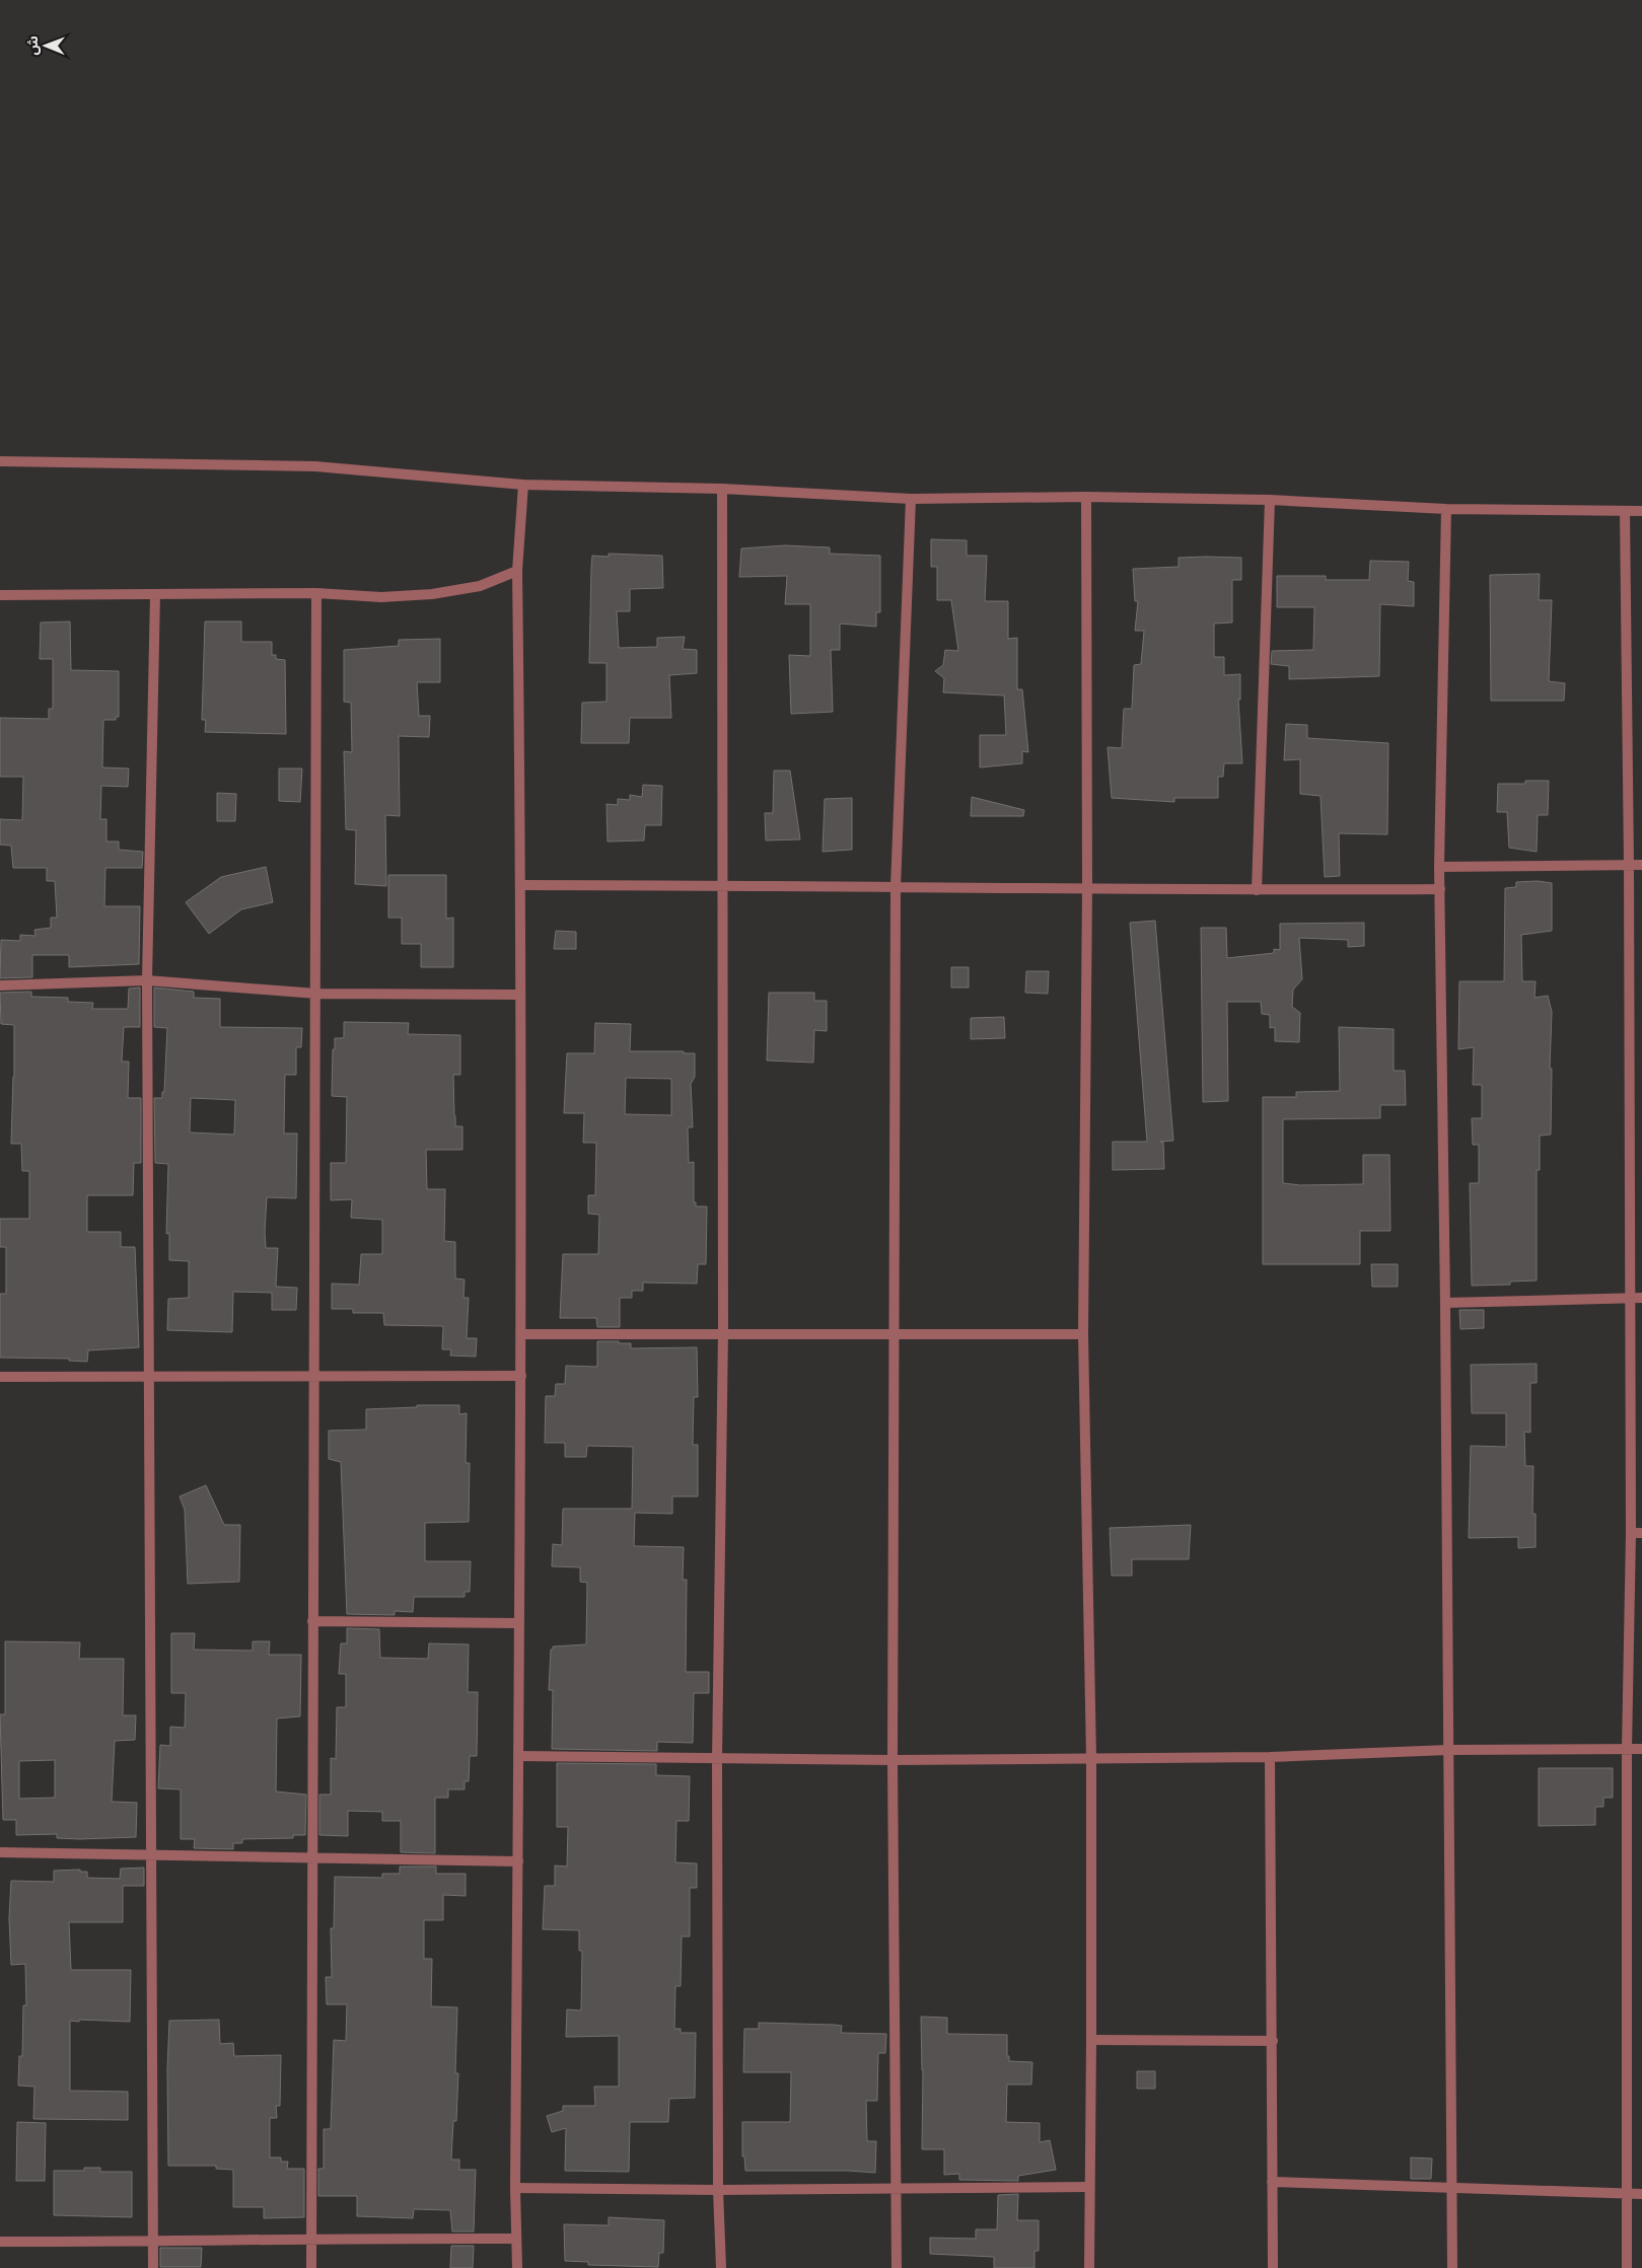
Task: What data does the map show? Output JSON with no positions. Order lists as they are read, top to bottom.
{
  "north": "left"
}
